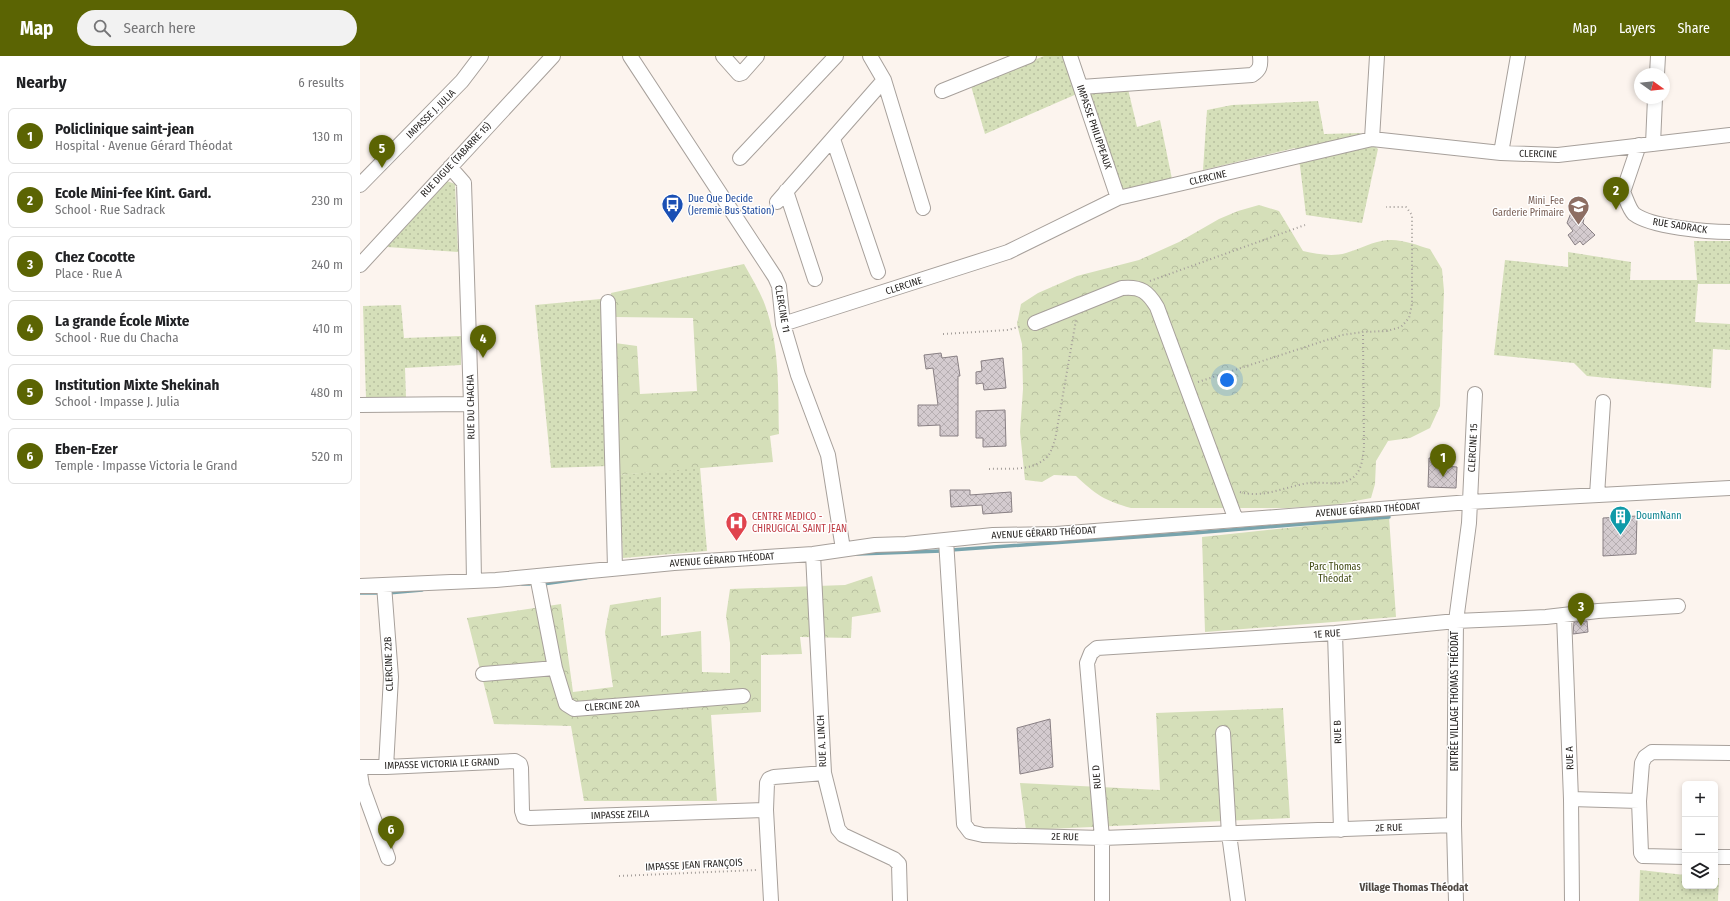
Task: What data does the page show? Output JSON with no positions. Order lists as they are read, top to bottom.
{
  "streets": {
    "street": [
      "IMPASSE J. JULIA",
      "IMPASSE PHILIPPEAUX",
      "CLERCINE",
      "RUE DIGUE (TABARRE 15)",
      "RUE SADRACK",
      "CLERCINE 11",
      "RUE DU CHACHA",
      "CLERCINE 15",
      "AVENUE GÉRARD THÉODAT",
      "1E RUE",
      "CLERCINE 22B",
      "ENTRÉE VILLAGE THOMAS THÉODAT",
      "CLERCINE 20A",
      "RUE B",
      "RUE A. LINCH",
      "RUE A",
      "IMPASSE VICTORIA LE GRAND",
      "RUE D",
      "IMPASSE ZEILA",
      "2E RUE"
    ],
    "path": ["IMPASSE JEAN FRANÇOIS"]
  },
  "crossings": [
    ["IMPASSE PHILIPPEAUX", "CLERCINE"],
    ["CLERCINE", "RUE SADRACK"],
    ["CLERCINE", "CLERCINE 11"],
    ["RUE DIGUE (TABARRE 15)", "RUE DU CHACHA"],
    ["CLERCINE 11", "AVENUE GÉRARD THÉODAT"],
    ["RUE DU CHACHA", "AVENUE GÉRARD THÉODAT"],
    ["CLERCINE 15", "AVENUE GÉRARD THÉODAT"],
    ["CLERCINE 15", "ENTRÉE VILLAGE THOMAS THÉODAT"],
    ["AVENUE GÉRARD THÉODAT", "CLERCINE 22B"],
    ["AVENUE GÉRARD THÉODAT", "ENTRÉE VILLAGE THOMAS THÉODAT"],
    ["AVENUE GÉRARD THÉODAT", "CLERCINE 20A"],
    ["AVENUE GÉRARD THÉODAT", "RUE A. LINCH"],
    ["AVENUE GÉRARD THÉODAT", "2E RUE"],
    ["1E RUE", "ENTRÉE VILLAGE THOMAS THÉODAT"],
    ["1E RUE", "RUE B"],
    ["1E RUE", "RUE A"],
    ["1E RUE", "RUE D"],
    ["CLERCINE 22B", "IMPASSE VICTORIA LE GRAND"],
    ["ENTRÉE VILLAGE THOMAS THÉODAT", "2E RUE"],
    ["RUE B", "2E RUE"],
    ["RUE A. LINCH", "IMPASSE ZEILA"],
    ["RUE A. LINCH", "IMPASSE JEAN FRANÇOIS"],
    ["IMPASSE VICTORIA LE GRAND", "IMPASSE ZEILA"],
    ["RUE D", "2E RUE"]
  ],
  "districts": ["Village Thomas Théodat"],
  "parks": ["Parc Thomas Théodat"],
  "places": {
    "bus stop": ["Due Que Decide (Jeremie Bus Station)"],
    "school or university": ["Mini_Fee Garderie Primaire"],
    "building": ["DoumNann"],
    "hospital": ["CENTRE MEDICO - CHIRUGICAL SAINT JEAN"]
  },
  "north": "right",
  "page": {
    "header": "Map",
    "search": "Search here",
    "nav": ["Map", "Layers", "Share"],
    "heading": ["Nearby", "6 results"],
    "list": [
      {
        "mark": "1",
        "name": "Policlinique saint-jean",
        "note": "Hospital · Avenue Gérard Théodat",
        "value": "130 m"
      },
      {
        "mark": "2",
        "name": "Ecole Mini-fee Kint. Gard.",
        "note": "School · Rue Sadrack",
        "value": "230 m"
      },
      {
        "mark": "3",
        "name": "Chez Cocotte",
        "note": "Place · Rue A",
        "value": "240 m"
      },
      {
        "mark": "4",
        "name": "La grande École Mixte",
        "note": "School · Rue du Chacha",
        "value": "410 m"
      },
      {
        "mark": "5",
        "name": "Institution Mixte Shekinah",
        "note": "School · Impasse J. Julia",
        "value": "480 m"
      },
      {
        "mark": "6",
        "name": "Eben-Ezer",
        "note": "Temple · Impasse Victoria le Grand",
        "value": "520 m"
      }
    ],
    "pins": [
      "5",
      "2",
      "4",
      "1",
      "3",
      "6"
    ],
    "map_buttons": ["+", "−"]
  }
}
